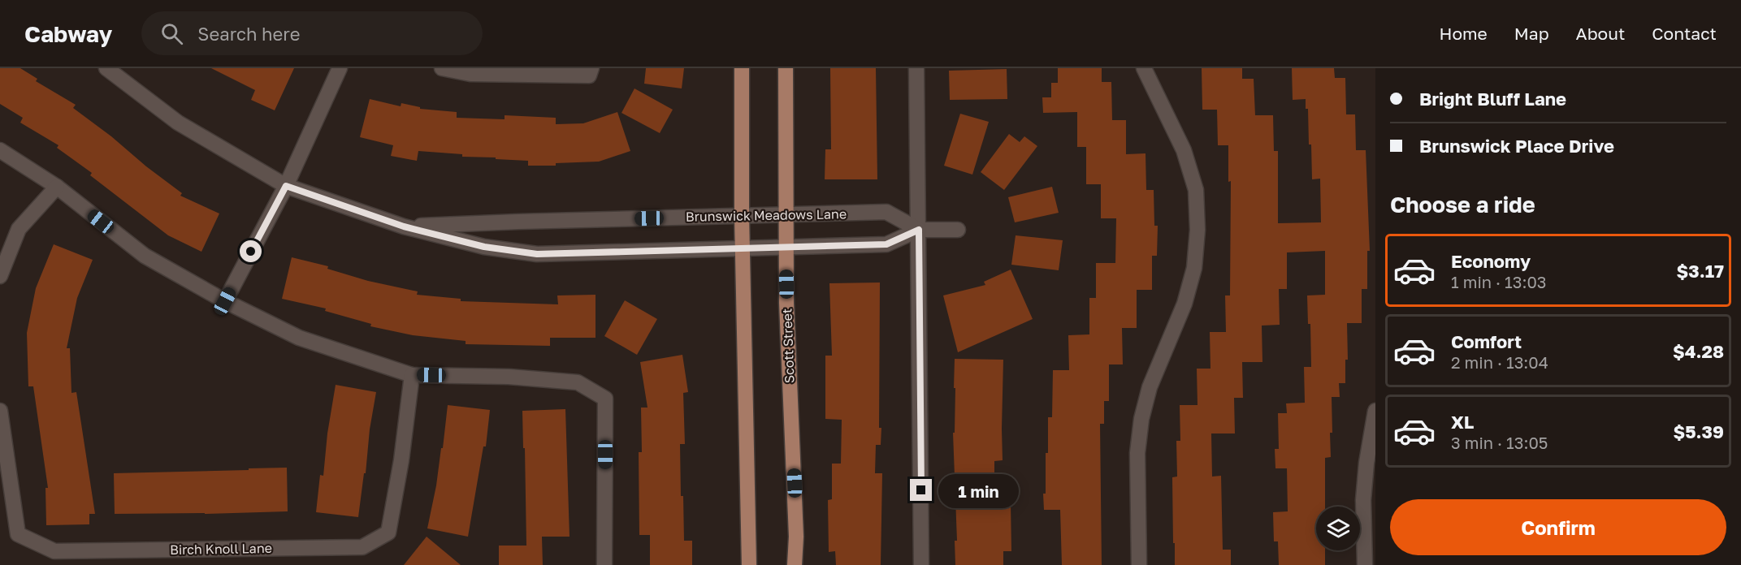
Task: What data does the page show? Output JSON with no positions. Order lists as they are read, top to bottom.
{
  "streets": {
    "main road": ["Scott Street"],
    "street": ["Brunswick Meadows Lane", "Birch Knoll Lane"]
  },
  "crossings": [
    ["Brunswick Meadows Lane", "Scott Street"]
  ],
  "page": {
    "header": "Cabway",
    "search": "Search here",
    "nav": [
      "Home",
      "Map",
      "About",
      "Contact"
    ],
    "banner": ["Bright Bluff Lane", "Brunswick Place Drive"],
    "heading": "Choose a ride",
    "list": [
      {
        "name": "Economy",
        "note": "1 min · 13:03",
        "value": "$3.17"
      },
      {
        "name": "Comfort",
        "note": "2 min · 13:04",
        "value": "$4.28"
      },
      {
        "name": "XL",
        "note": "3 min · 13:05",
        "value": "$5.39"
      }
    ],
    "bubble": "1 min",
    "buttons": "Confirm"
  }
}
